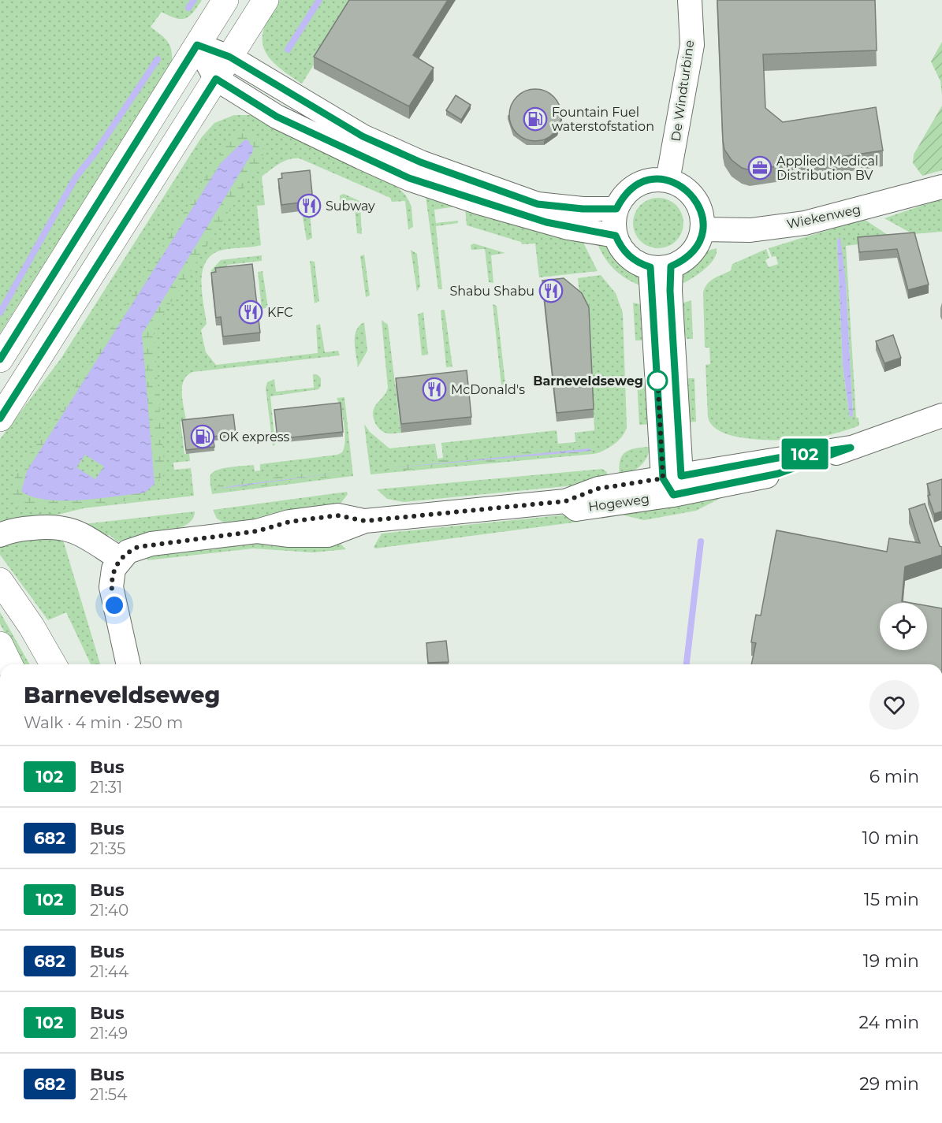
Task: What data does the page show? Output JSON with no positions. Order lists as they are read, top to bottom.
{
  "streets": {
    "street": ["De Windturbine", "Wiekenweg", "Hogeweg"]
  },
  "crossings": [
    ["De Windturbine", "Wiekenweg"],
    ["De Windturbine", "Hogeweg"],
    ["Wiekenweg", "Hogeweg"]
  ],
  "places": {
    "fuel station": ["Fountain Fuel waterstofstation", "OK express"],
    "office": ["Applied Medical Distribution BV"],
    "restaurant": [
      "Subway",
      "Shabu Shabu",
      "KFC",
      "McDonald's"
    ],
    "other": ["Barneveldseweg"]
  },
  "lines": ["bus line 102"],
  "page": {
    "on_map": "102",
    "heading": ["Barneveldseweg", "Walk · 4 min · 250 m"],
    "list": [
      {
        "mark": "102",
        "name": "Bus",
        "note": "21:31",
        "value": "6 min"
      },
      {
        "mark": "682",
        "name": "Bus",
        "note": "21:35",
        "value": "10 min"
      },
      {
        "mark": "102",
        "name": "Bus",
        "note": "21:40",
        "value": "15 min"
      },
      {
        "mark": "682",
        "name": "Bus",
        "note": "21:44",
        "value": "19 min"
      },
      {
        "mark": "102",
        "name": "Bus",
        "note": "21:49",
        "value": "24 min"
      },
      {
        "mark": "682",
        "name": "Bus",
        "note": "21:54",
        "value": "29 min"
      }
    ]
  }
}
